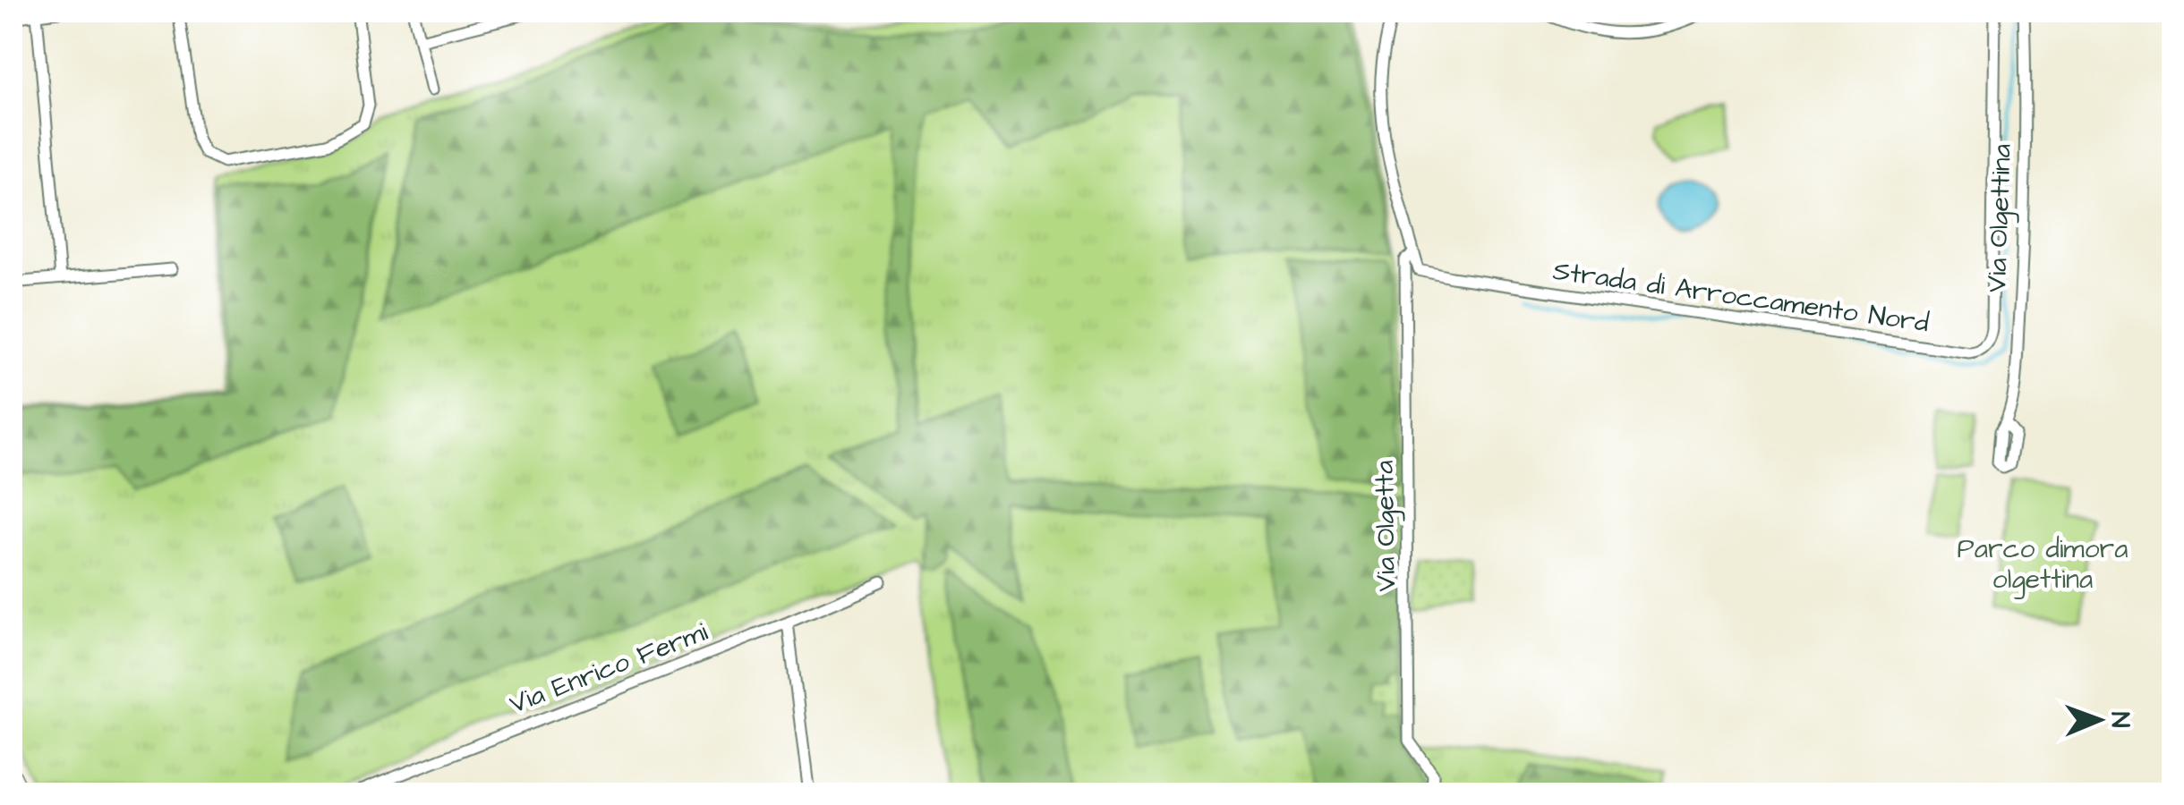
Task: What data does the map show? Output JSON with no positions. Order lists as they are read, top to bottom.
{
  "streets": {
    "street": [
      "Via Olgettina",
      "Strada di Arroccamento Nord",
      "Via Olgetta",
      "Via Enrico Fermi"
    ]
  },
  "crossings": [
    ["Strada di Arroccamento Nord", "Via Olgetta"]
  ],
  "parks": ["Parco dimora olgettina"],
  "north": "right"
}
